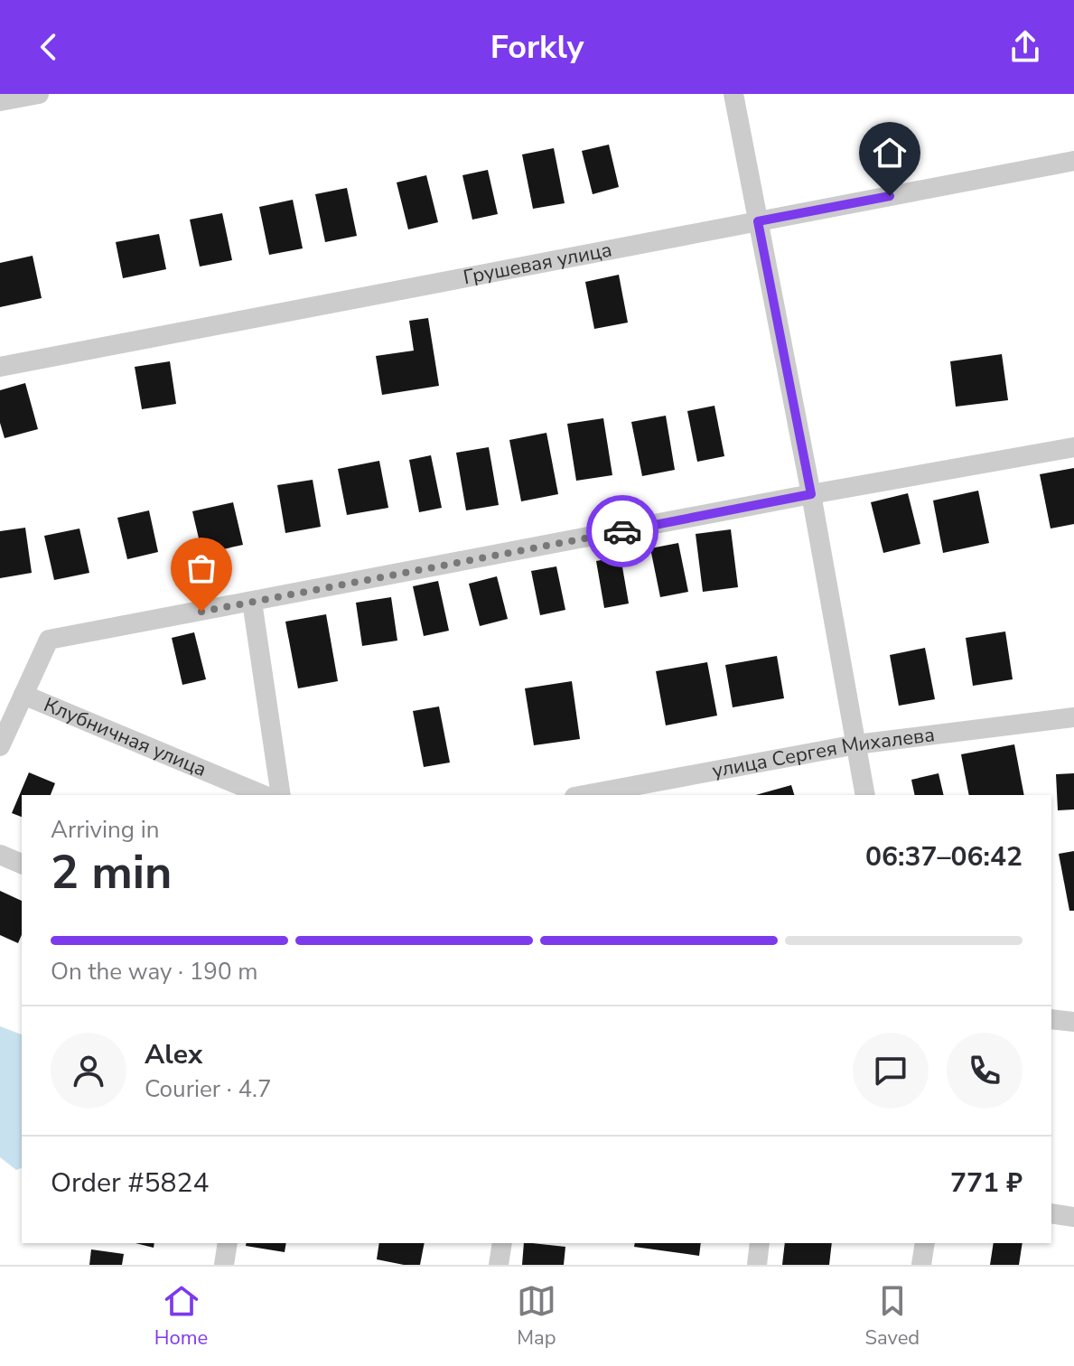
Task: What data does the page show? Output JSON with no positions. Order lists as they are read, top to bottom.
{
  "streets": {
    "street": ["Грушевая улица", "Клубничная улица", "улица Сергея Михалева"]
  },
  "page": {
    "header": "Forkly",
    "heading": ["2 min", "Arriving in", "06:37–06:42"],
    "panel": [
      "Alex",
      "Courier · 4.7",
      "Order #5824",
      "771 ₽"
    ],
    "bar": "On the way · 190 m",
    "tabs": ["Home", "Map", "Saved"]
  }
}
